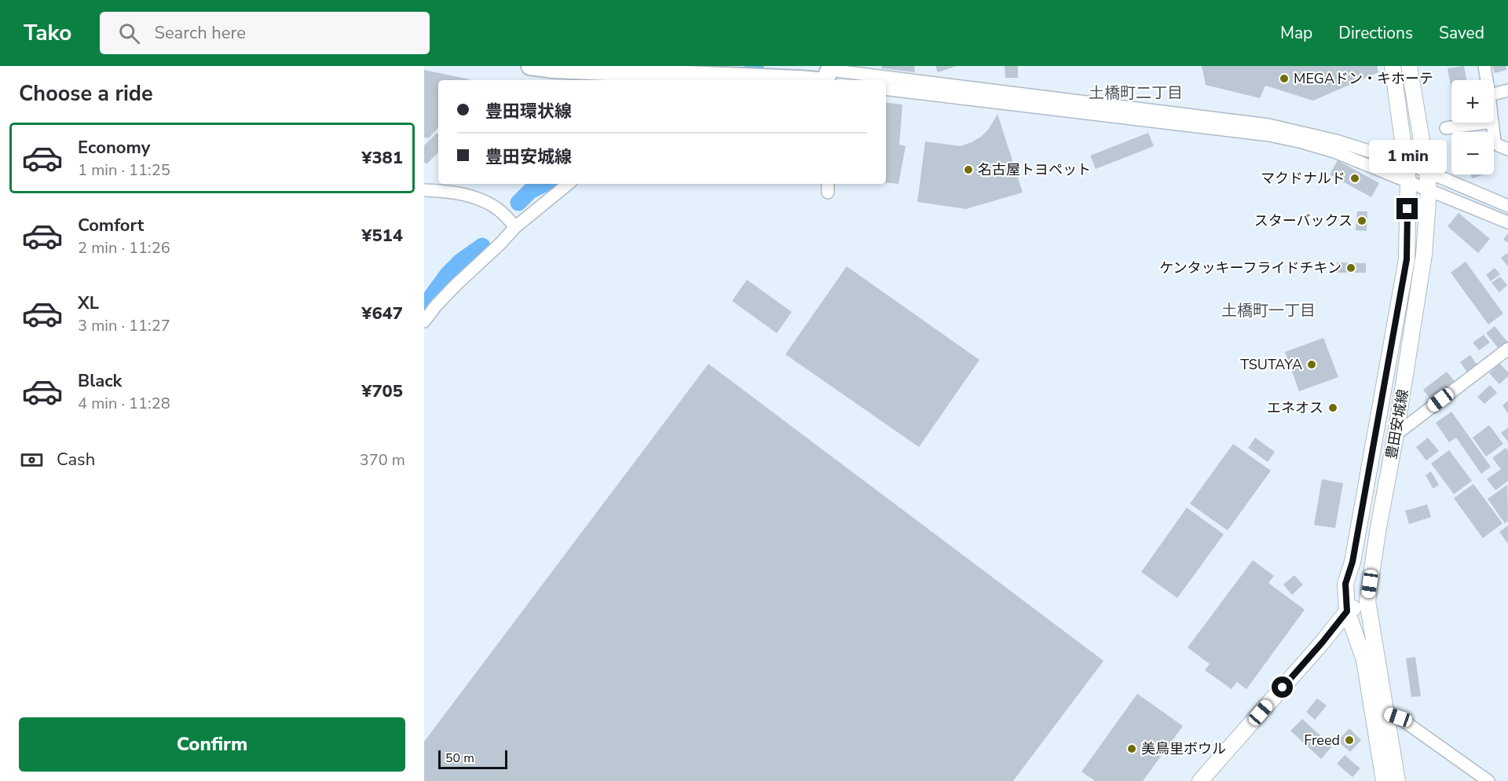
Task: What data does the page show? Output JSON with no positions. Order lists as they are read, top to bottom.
{
  "streets": {
    "main road": ["豊田安城線"]
  },
  "districts": ["土橋町二丁目", "土橋町一丁目"],
  "places": [
    "MEGAドン・キホーテ",
    "名古屋トヨペット",
    "マクドナルド",
    "スターバックス",
    "ケンタッキーフライドチキン",
    "TSUTAYA",
    "エネオス",
    "Freed",
    "美鳥里ボウル"
  ],
  "scale_bar": "50 m",
  "page": {
    "header": "Tako",
    "search": "Search here",
    "nav": ["Map", "Directions", "Saved"],
    "heading": "Choose a ride",
    "map_buttons": ["+", "−"],
    "banner": ["豊田環状線", "豊田安城線"],
    "list": [
      {
        "name": "Economy",
        "note": "1 min · 11:25",
        "value": "¥381"
      },
      {
        "name": "Comfort",
        "note": "2 min · 11:26",
        "value": "¥514"
      },
      {
        "name": "XL",
        "note": "3 min · 11:27",
        "value": "¥647"
      },
      {
        "name": "Black",
        "note": "4 min · 11:28",
        "value": "¥705"
      }
    ],
    "bubble": "1 min",
    "pay": ["Cash", "370 m"],
    "buttons": "Confirm",
    "scale": "50 m"
  }
}
